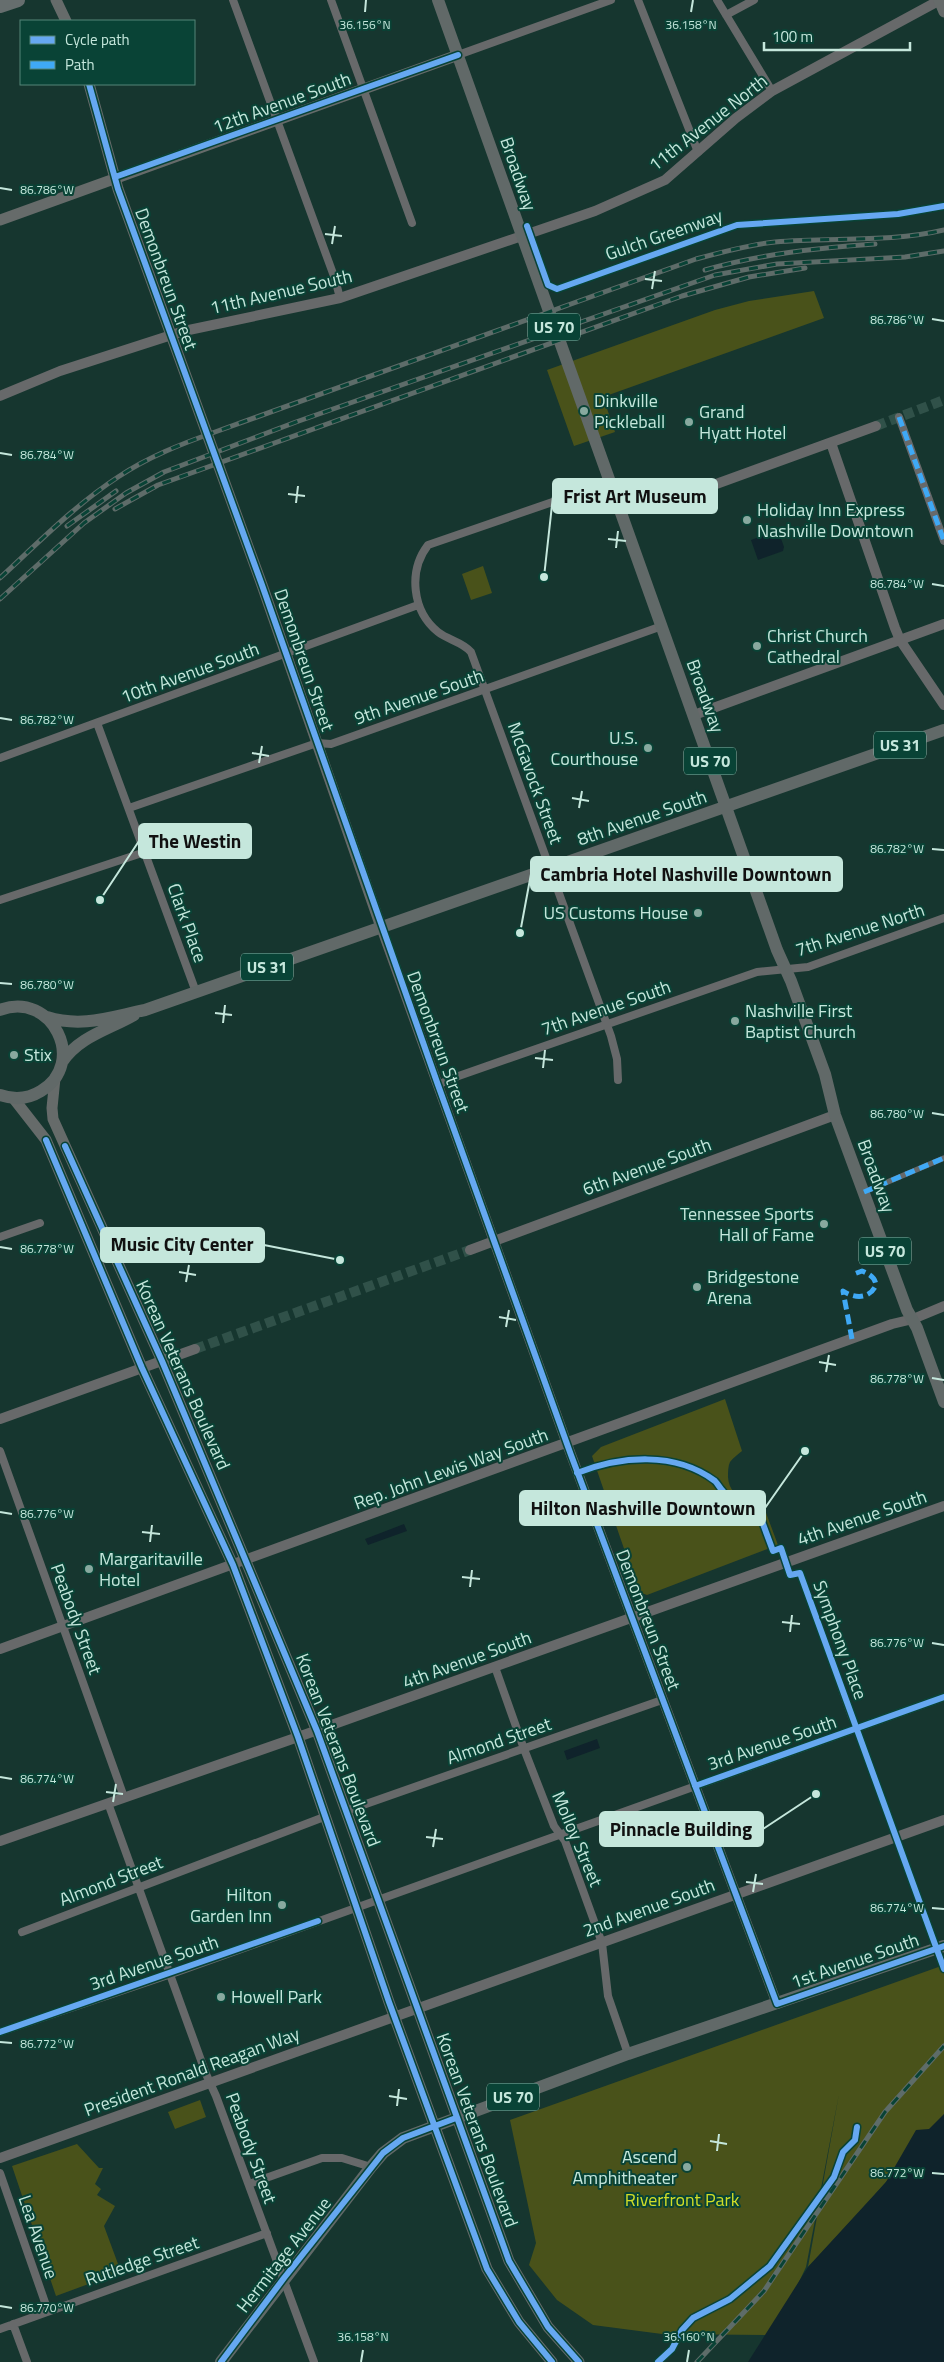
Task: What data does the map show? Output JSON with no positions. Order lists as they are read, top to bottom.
{
  "streets": {
    "main road": [
      "12th Avenue South",
      "Broadway",
      "Demonbreun Street",
      "US 70",
      "US 31",
      "8th Avenue South",
      "Korean Veterans Boulevard",
      "1st Avenue South",
      "Hermitage Avenue"
    ],
    "street": [
      "11th Avenue North",
      "11th Avenue South",
      "10th Avenue South",
      "9th Avenue South",
      "McGavock Street",
      "Clark Place",
      "7th Avenue North",
      "7th Avenue South",
      "6th Avenue South",
      "Rep. John Lewis Way South",
      "4th Avenue South",
      "Peabody Street",
      "Symphony Place",
      "Almond Street",
      "3rd Avenue South",
      "Molloy Street",
      "2nd Avenue South",
      "President Ronald Reagan Way",
      "Lea Avenue",
      "Rutledge Street"
    ],
    "cycle path": ["Gulch Greenway"]
  },
  "crossings": [
    ["12th Avenue South", "Broadway"],
    ["12th Avenue South", "Demonbreun Street"],
    ["11th Avenue North", "11th Avenue South"],
    ["Broadway", "9th Avenue South"],
    ["Broadway", "US 31"],
    ["Broadway", "8th Avenue South"],
    ["Broadway", "7th Avenue North"],
    ["Broadway", "7th Avenue South"],
    ["Broadway", "6th Avenue South"],
    ["Broadway", "Rep. John Lewis Way South"],
    ["Demonbreun Street", "10th Avenue South"],
    ["Demonbreun Street", "9th Avenue South"],
    ["Demonbreun Street", "8th Avenue South"],
    ["Demonbreun Street", "7th Avenue South"],
    ["Demonbreun Street", "6th Avenue South"],
    ["Demonbreun Street", "Rep. John Lewis Way South"],
    ["Demonbreun Street", "4th Avenue South"],
    ["Demonbreun Street", "Almond Street"],
    ["Demonbreun Street", "3rd Avenue South"],
    ["Demonbreun Street", "2nd Avenue South"],
    ["Demonbreun Street", "1st Avenue South"],
    ["10th Avenue South", "McGavock Street"],
    ["10th Avenue South", "Clark Place"],
    ["9th Avenue South", "McGavock Street"],
    ["9th Avenue South", "Clark Place"],
    ["US 31", "8th Avenue South"],
    ["US 31", "Korean Veterans Boulevard"],
    ["McGavock Street", "8th Avenue South"],
    ["McGavock Street", "7th Avenue South"],
    ["8th Avenue South", "Clark Place"],
    ["7th Avenue North", "7th Avenue South"],
    ["Korean Veterans Boulevard", "Rep. John Lewis Way South"],
    ["Korean Veterans Boulevard", "4th Avenue South"],
    ["Korean Veterans Boulevard", "Almond Street"],
    ["Korean Veterans Boulevard", "3rd Avenue South"],
    ["Korean Veterans Boulevard", "2nd Avenue South"],
    ["Korean Veterans Boulevard", "1st Avenue South"],
    ["Korean Veterans Boulevard", "President Ronald Reagan Way"],
    ["Rep. John Lewis Way South", "Peabody Street"],
    ["4th Avenue South", "Peabody Street"],
    ["4th Avenue South", "Molloy Street"],
    ["Peabody Street", "Almond Street"],
    ["Peabody Street", "3rd Avenue South"],
    ["Peabody Street", "President Ronald Reagan Way"],
    ["Peabody Street", "Hermitage Avenue"],
    ["Peabody Street", "Rutledge Street"],
    ["Almond Street", "Molloy Street"],
    ["3rd Avenue South", "Molloy Street"],
    ["Molloy Street", "2nd Avenue South"],
    ["Molloy Street", "1st Avenue South"],
    ["2nd Avenue South", "President Ronald Reagan Way"],
    ["1st Avenue South", "Hermitage Avenue"],
    ["Lea Avenue", "Rutledge Street"]
  ],
  "parks": ["Riverfront Park"],
  "places": [
    "Dinkville Pickleball",
    "Grand Hyatt Hotel",
    "Holiday Inn Express Nashville Downtown",
    "Frist Art Museum",
    "Christ Church Cathedral",
    "U.S. Courthouse",
    "The Westin",
    "US Customs House",
    "Cambria Hotel Nashville Downtown",
    "Nashville First Baptist Church",
    "Stix",
    "Tennessee Sports Hall of Fame",
    "Music City Center",
    "Bridgestone Arena",
    "Hilton Nashville Downtown",
    "Margaritaville Hotel",
    "Pinnacle Building",
    "Hilton Garden Inn",
    "Howell Park",
    "Ascend Amphitheater"
  ],
  "legend": ["Cycle path", "Path"],
  "scale_bar": "100 m",
  "coordinates": [
    "36.156°N",
    "36.158°N",
    "86.786°W",
    "86.784°W",
    "86.782°W",
    "86.780°W",
    "86.778°W",
    "86.776°W",
    "86.774°W",
    "86.772°W",
    "86.770°W",
    "36.160°N"
  ]
}
